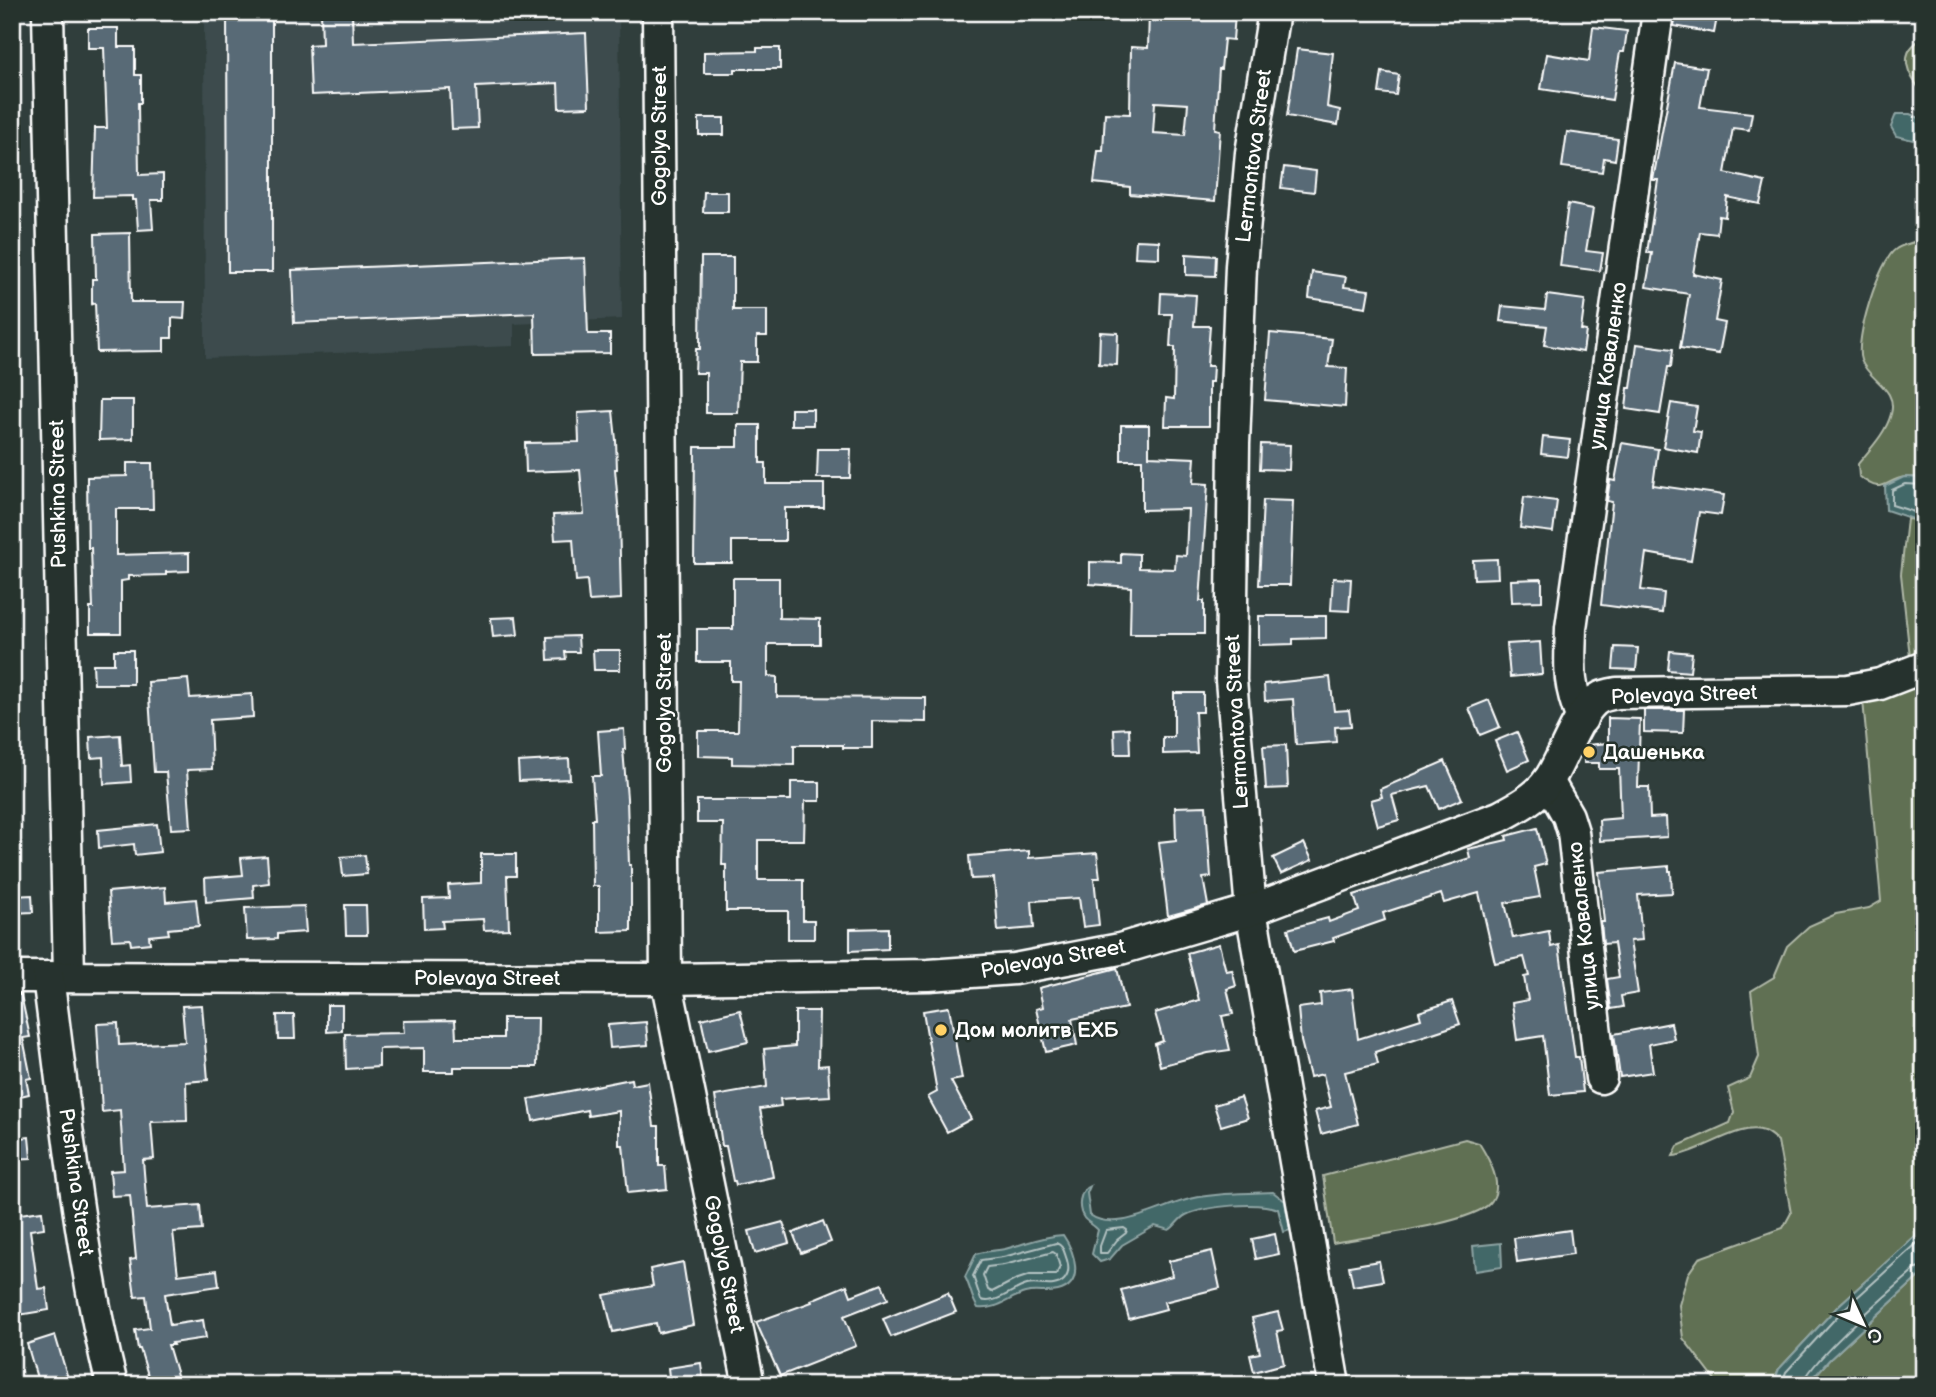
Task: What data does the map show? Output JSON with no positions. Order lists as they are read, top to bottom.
{
  "streets": {
    "street": [
      "Gogolya Street",
      "Lermontova Street",
      "улица Коваленко",
      "Pushkina Street",
      "Polevaya Street"
    ]
  },
  "crossings": [
    ["Gogolya Street", "Polevaya Street"],
    ["Lermontova Street", "Polevaya Street"],
    ["улица Коваленко", "Polevaya Street"],
    ["Pushkina Street", "Polevaya Street"]
  ],
  "places": ["Дашенька", "Дом молитв ЕХБ"],
  "north": "bottom right"
}
